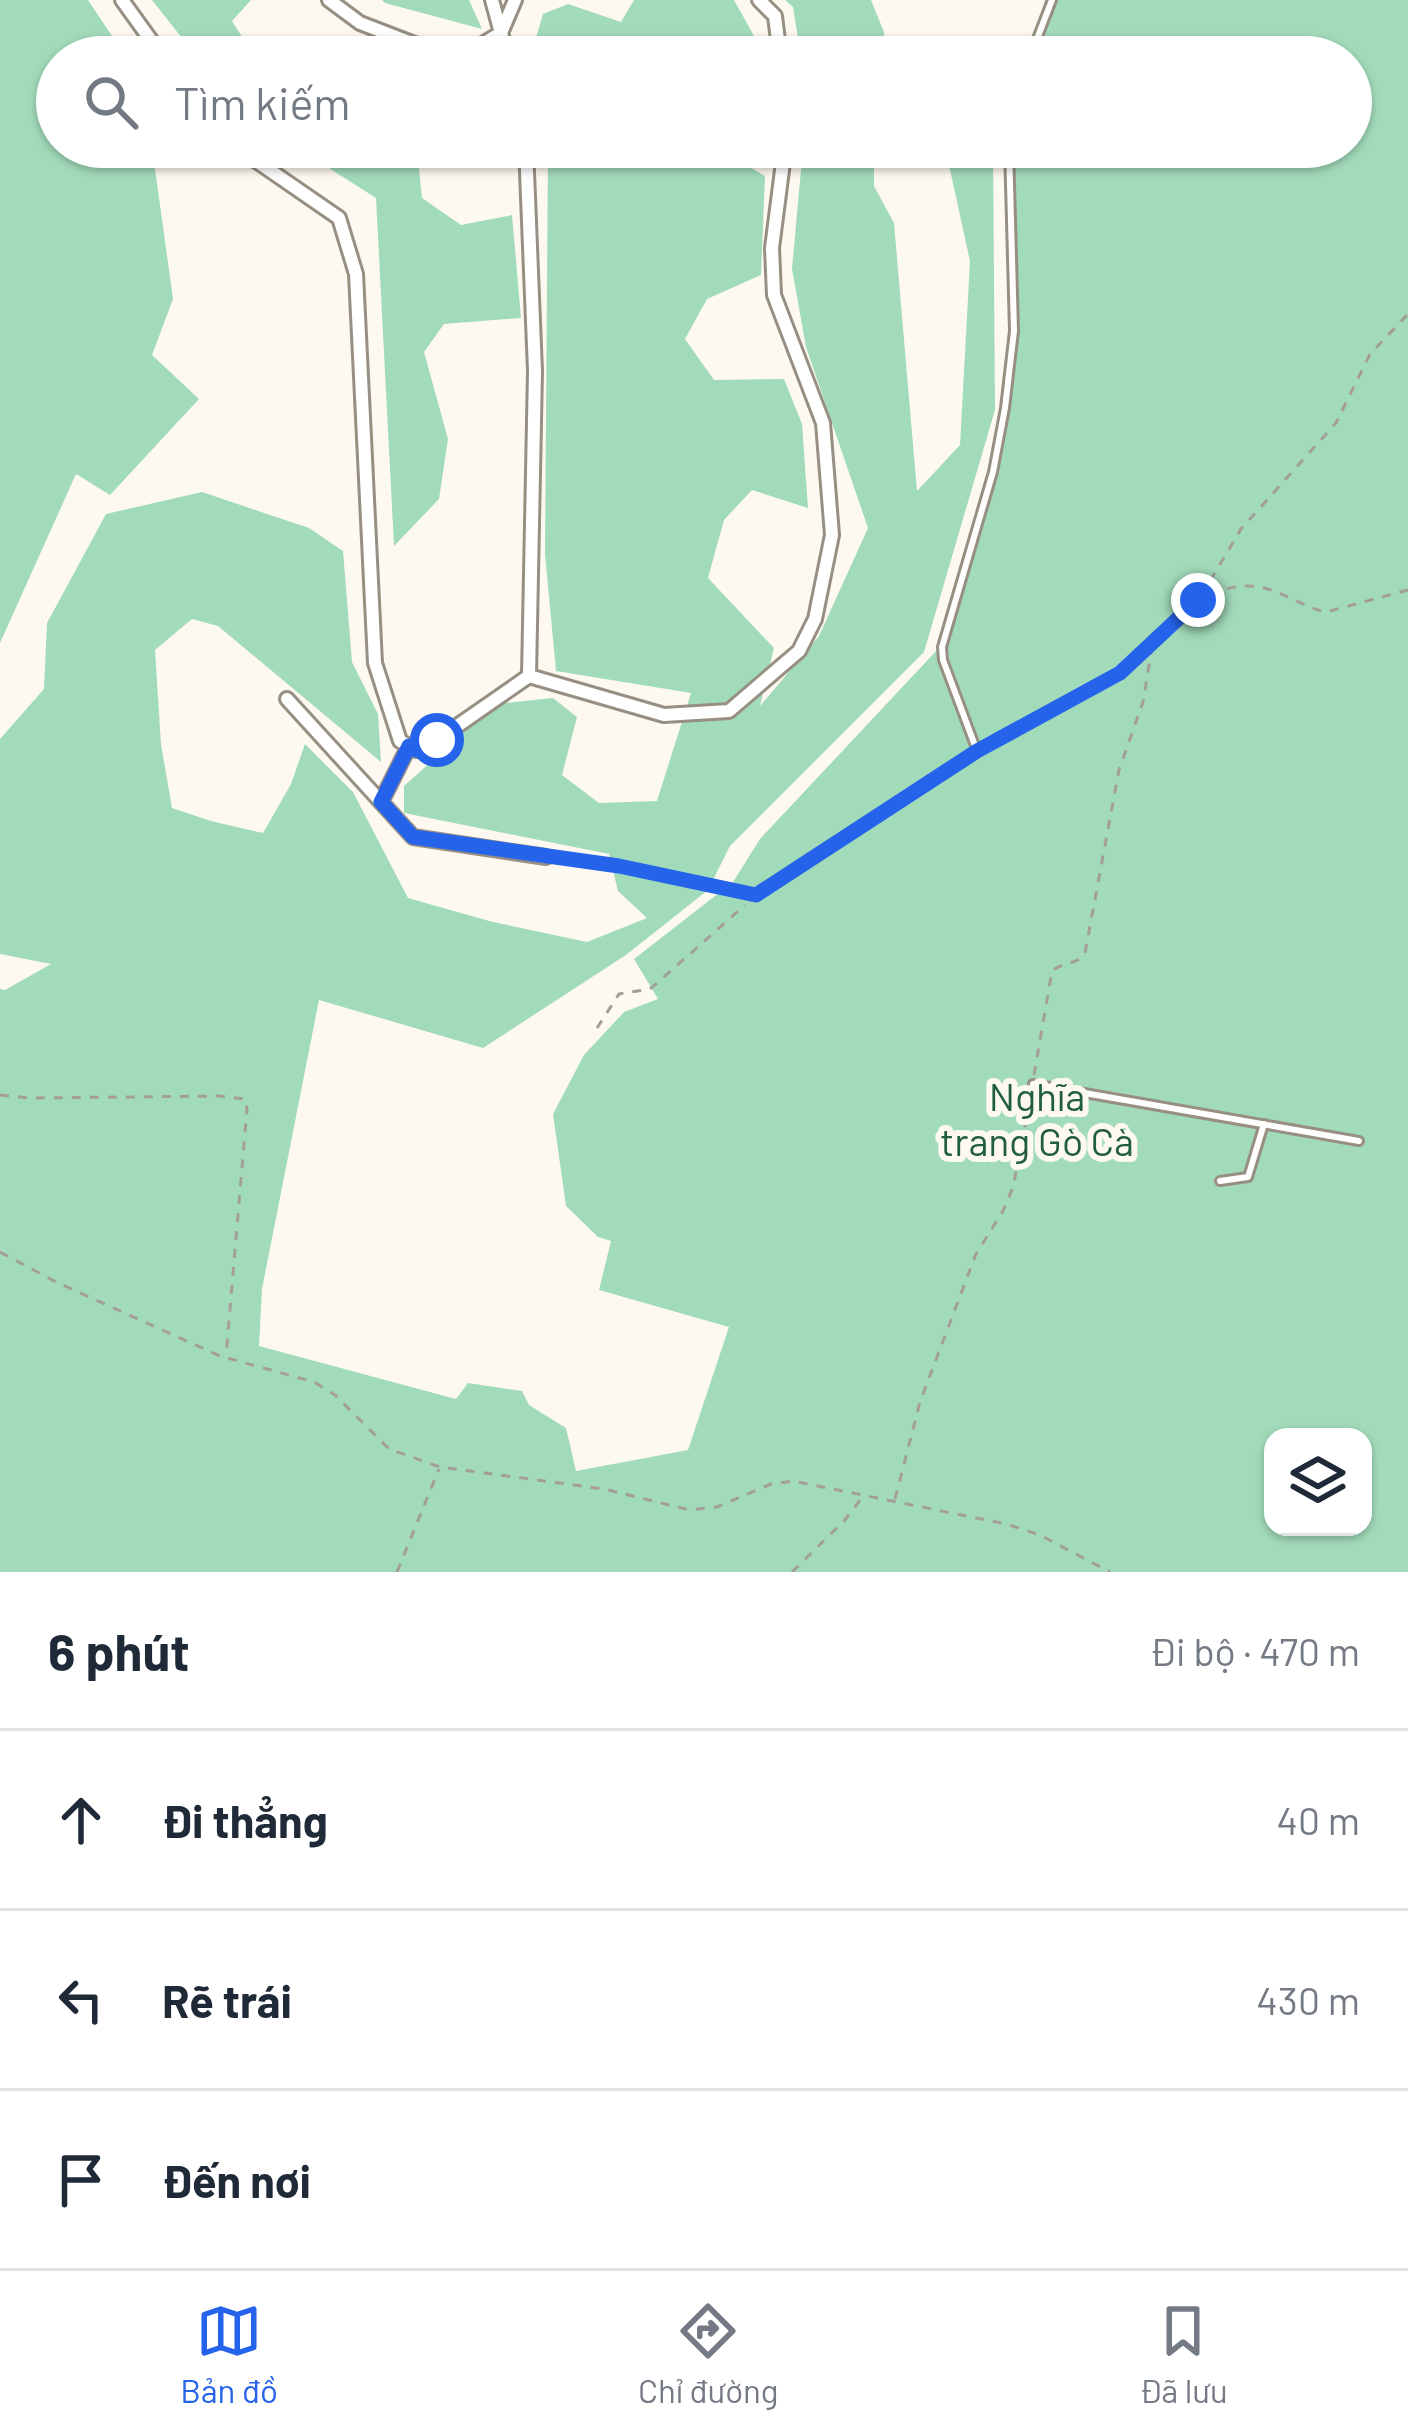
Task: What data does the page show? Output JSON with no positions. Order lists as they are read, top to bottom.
{
  "parks": ["Nghĩa trang Gò Cà"],
  "page": {
    "search": "Tìm kiếm",
    "heading": ["6 phút", "Đi bộ · 470 m"],
    "list": [
      ["Đi thẳng", "40 m"],
      ["Rẽ trái", "430 m"],
      "Đến nơi"
    ],
    "nav": ["Bản đồ", "Chỉ đường", "Đã lưu"]
  }
}
